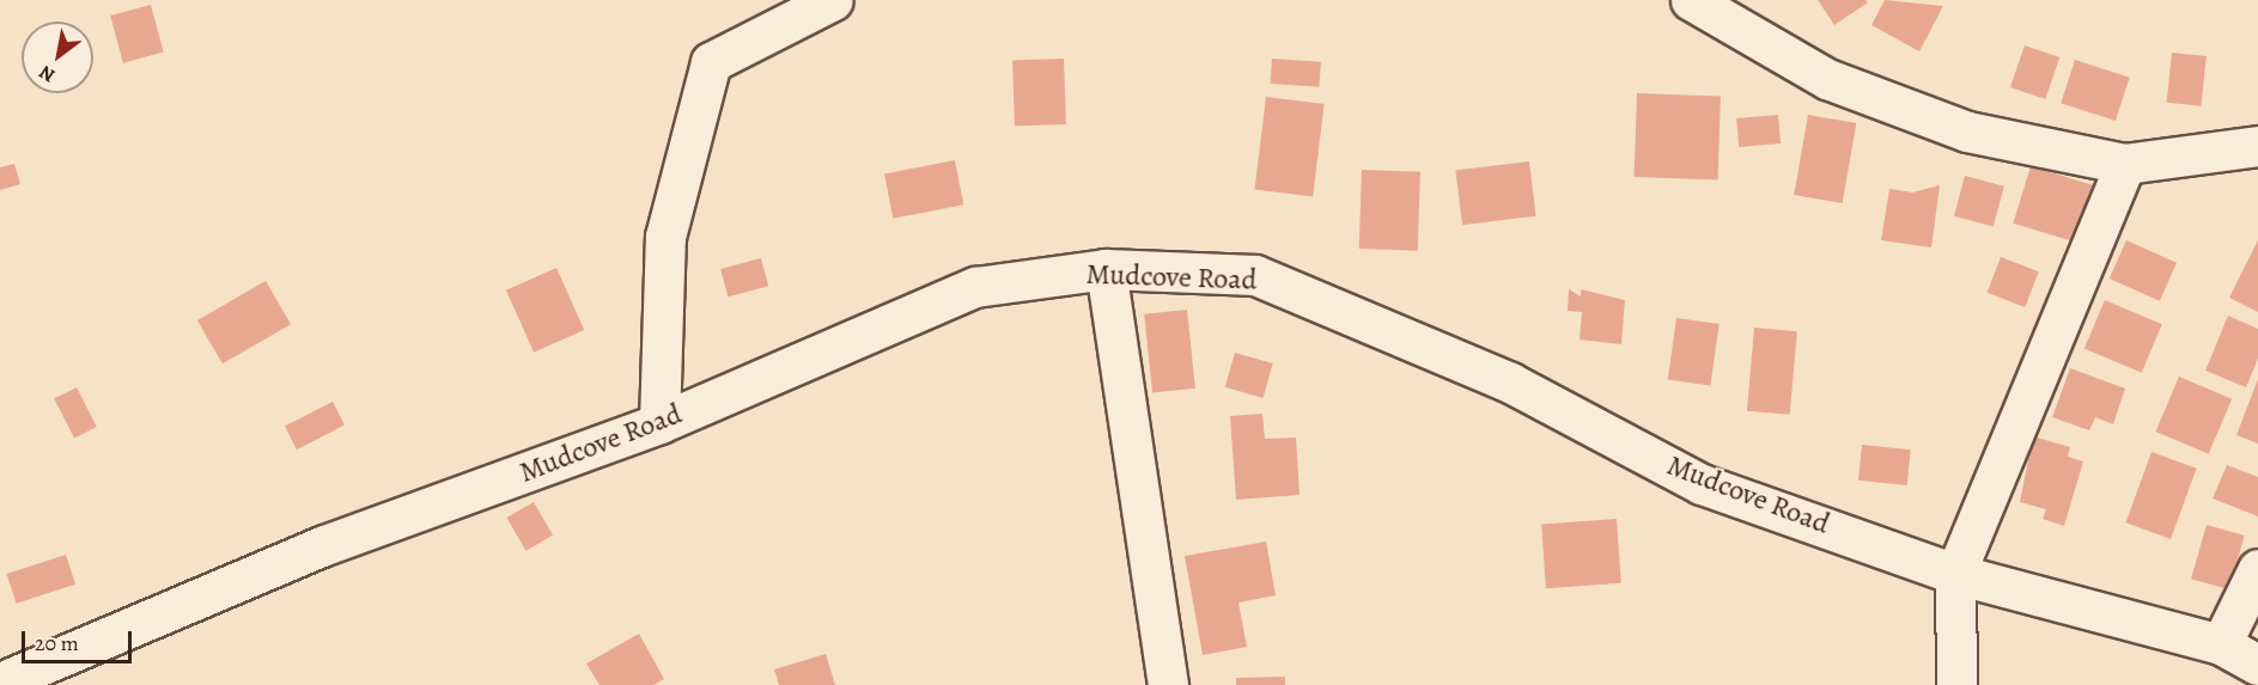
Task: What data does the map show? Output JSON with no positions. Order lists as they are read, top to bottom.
{
  "streets": {
    "street": ["Mudcove Road"]
  },
  "scale_bar": "20 m",
  "north": "bottom left"
}
